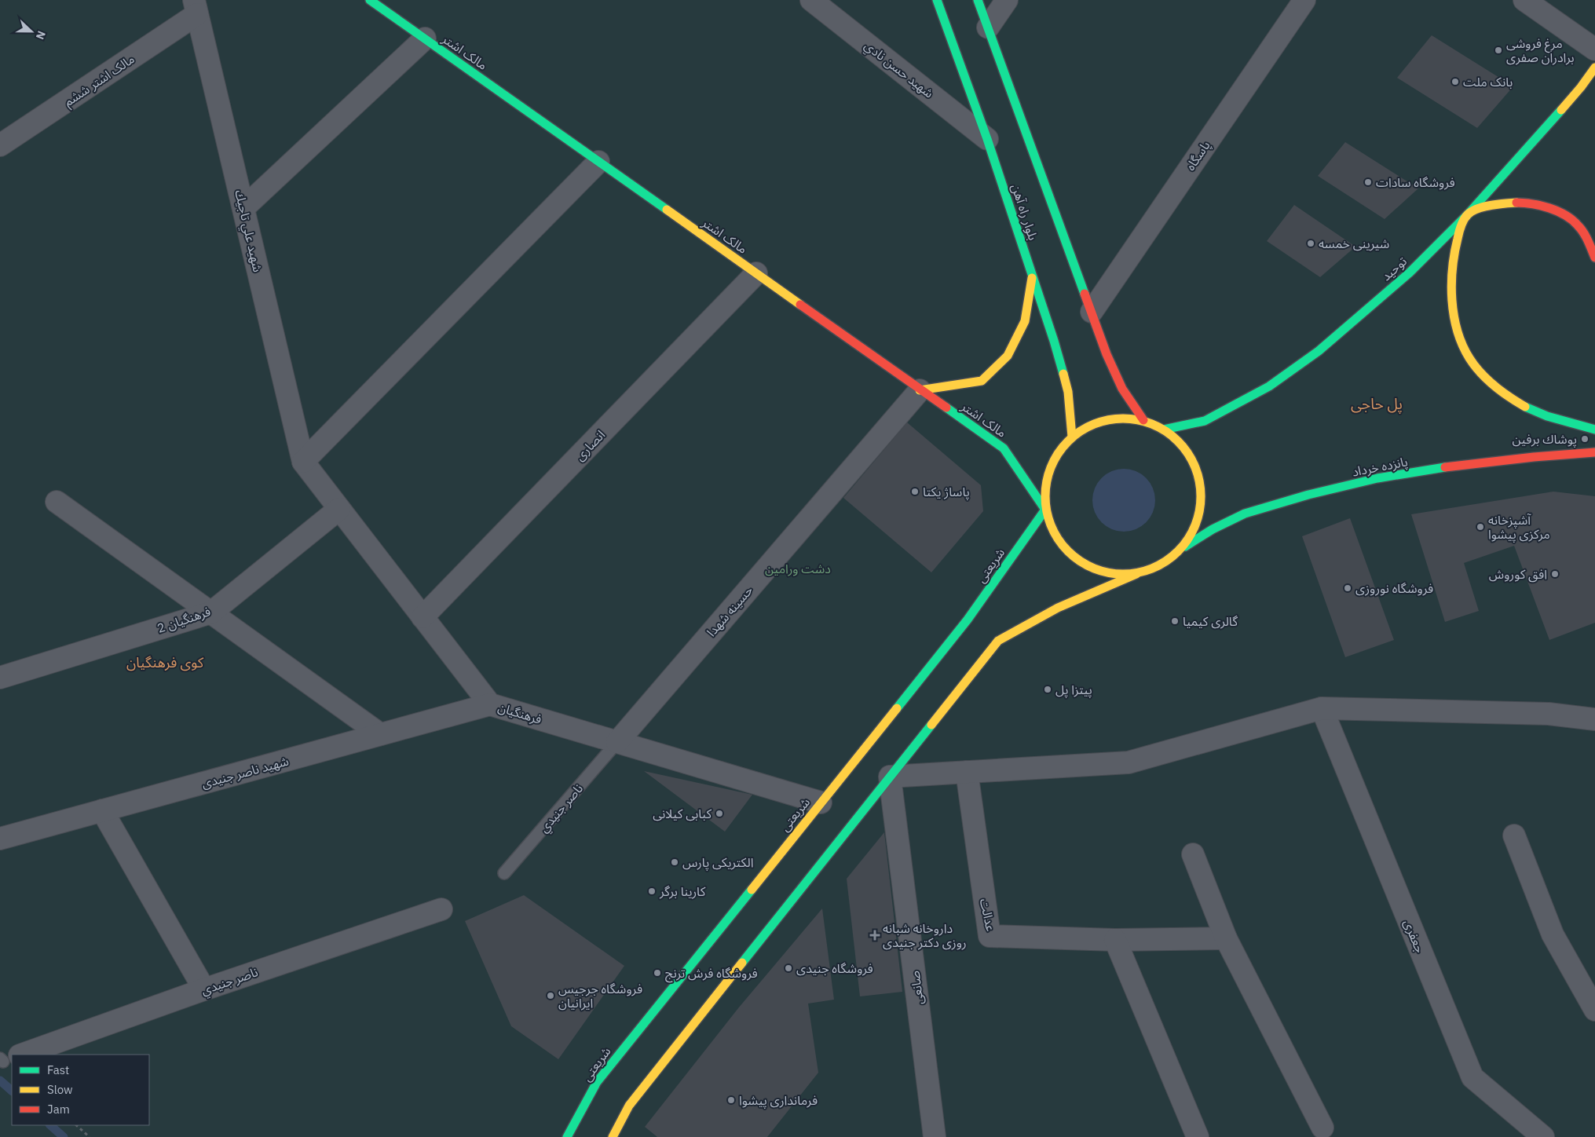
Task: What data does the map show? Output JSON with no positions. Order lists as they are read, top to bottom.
{
  "streets": {
    "main road": [
      "مالک اشتر",
      "بلوار راه آهن",
      "توحید",
      "پانزده خرداد",
      "شریعتی"
    ],
    "street": [
      "شهيد حسن نادي",
      "مالک اشتر ششم",
      "پاسگاه",
      "شهيد علي تاجيك",
      "انصاری",
      "حسینه شهدا",
      "فرهنگيان 2",
      "فرهنگیان",
      "شهيد ناصر جنیدی",
      "ناصر جنيدي",
      "عدالت",
      "جعفری",
      "صانعی"
    ]
  },
  "crossings": [
    ["مالک اشتر", "انصاری"],
    ["مالک اشتر", "شریعتی"],
    ["مالک اشتر", "حسینه شهدا"],
    ["شهيد حسن نادي", "بلوار راه آهن"],
    ["مالک اشتر ششم", "شهيد علي تاجيك"],
    ["شهيد علي تاجيك", "فرهنگیان"],
    ["انصاری", "فرهنگیان"],
    ["شریعتی", "فرهنگیان"],
    ["حسینه شهدا", "فرهنگیان"],
    ["حسینه شهدا", "ناصر جنيدي"],
    ["فرهنگيان 2", "فرهنگیان"],
    ["فرهنگیان", "شهيد ناصر جنیدی"],
    ["فرهنگیان", "ناصر جنيدي"]
  ],
  "districts": ["پل حاجی", "کوی فرهنگیان"],
  "parks": ["دشت ورامین"],
  "places": {
    "other": [
      "مرغ فروشی برادران صفری",
      "بانک ملت",
      "فروشگاه سادات",
      "شیرینی خمسه",
      "پوشاك برفين",
      "پاساژ یکتا",
      "آشپزخانه مرکزی پیشوا",
      "افق کوروش",
      "فروشگاه نوروزی",
      "گالری کیمیا",
      "پیتزا پل",
      "کبابی کیلانی",
      "الکتریکی پارس",
      "کارینا برگر",
      "فروشگاه جنیدی",
      "فروشگاه فرش ترنج",
      "فروشگاه جرجیس ایرانیان",
      "فرمانداری پیشوا"
    ],
    "health": ["داروخانه شبانه روزی دکتر جنیدی"]
  },
  "legend": ["Fast", "Slow", "Jam"],
  "north": "right"
}
